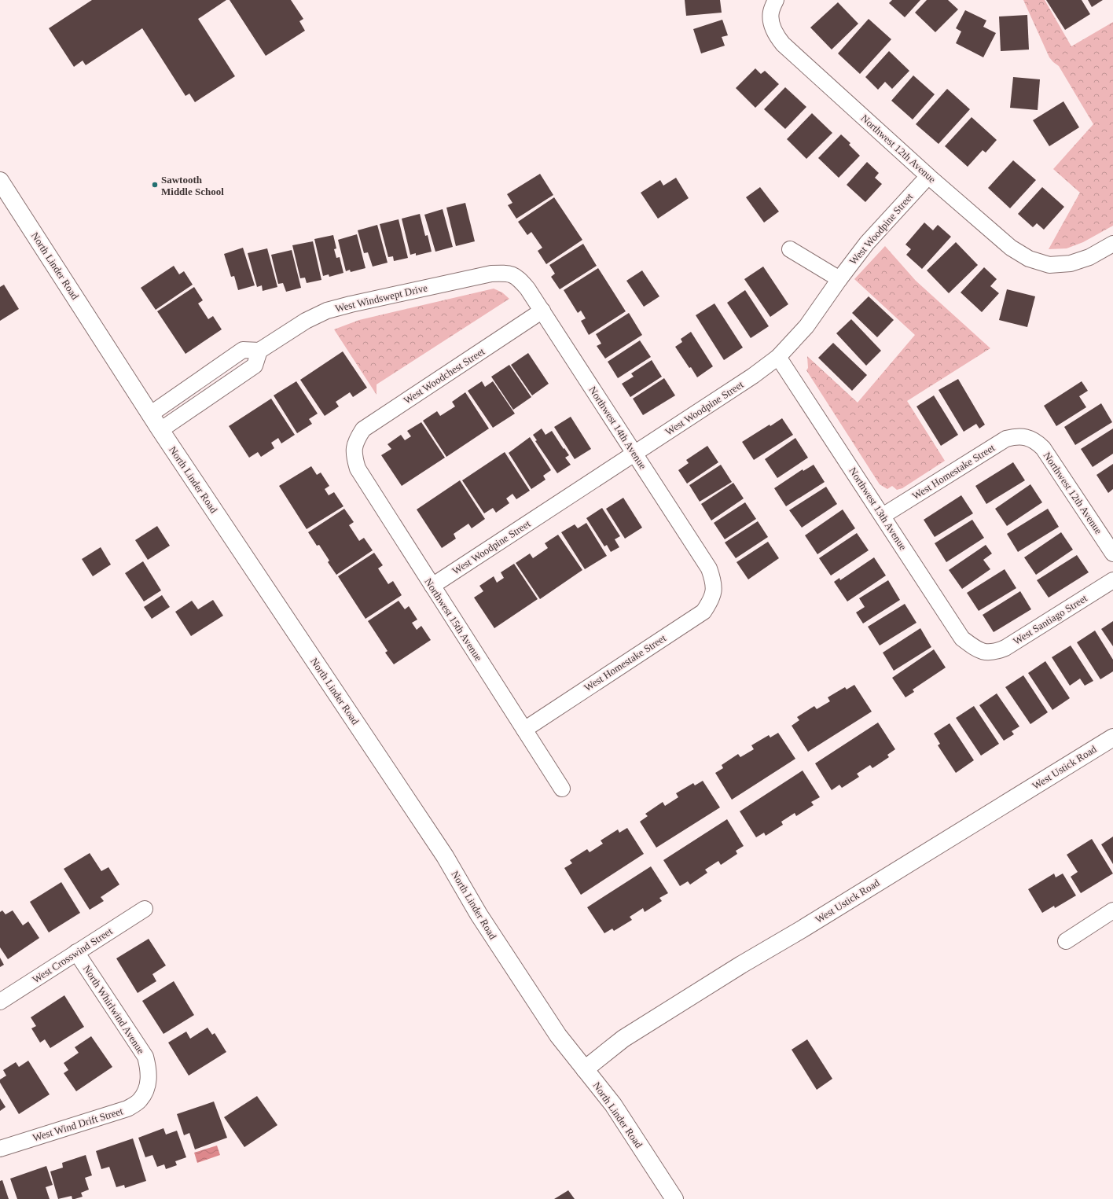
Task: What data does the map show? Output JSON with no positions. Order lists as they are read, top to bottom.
{
  "streets": {
    "main road": ["North Linder Road", "West Ustick Road"],
    "street": [
      "Northwest 12th Avenue",
      "West Woodpine Street",
      "West Windswept Drive",
      "West Woodchest Street",
      "Northwest 14th Avenue",
      "West Homestake Street",
      "Northwest 13th Avenue",
      "Northwest 15th Avenue",
      "West Santiago Street",
      "West Crosswind Street",
      "North Whirlwind Avenue",
      "West Wind Drift Street"
    ]
  },
  "crossings": [
    ["Northwest 12th Avenue", "West Woodpine Street"],
    ["Northwest 12th Avenue", "West Homestake Street"],
    ["West Woodpine Street", "Northwest 14th Avenue"],
    ["West Woodpine Street", "Northwest 13th Avenue"],
    ["West Woodpine Street", "Northwest 15th Avenue"],
    ["North Linder Road", "West Ustick Road"],
    ["West Windswept Drive", "Northwest 14th Avenue"],
    ["West Woodchest Street", "Northwest 14th Avenue"],
    ["West Woodchest Street", "Northwest 15th Avenue"],
    ["Northwest 14th Avenue", "West Homestake Street"],
    ["West Homestake Street", "Northwest 13th Avenue"],
    ["West Homestake Street", "Northwest 15th Avenue"],
    ["Northwest 13th Avenue", "West Santiago Street"],
    ["West Crosswind Street", "North Whirlwind Avenue"],
    ["North Whirlwind Avenue", "West Wind Drift Street"]
  ],
  "places": ["Sawtooth Middle School"]
}
